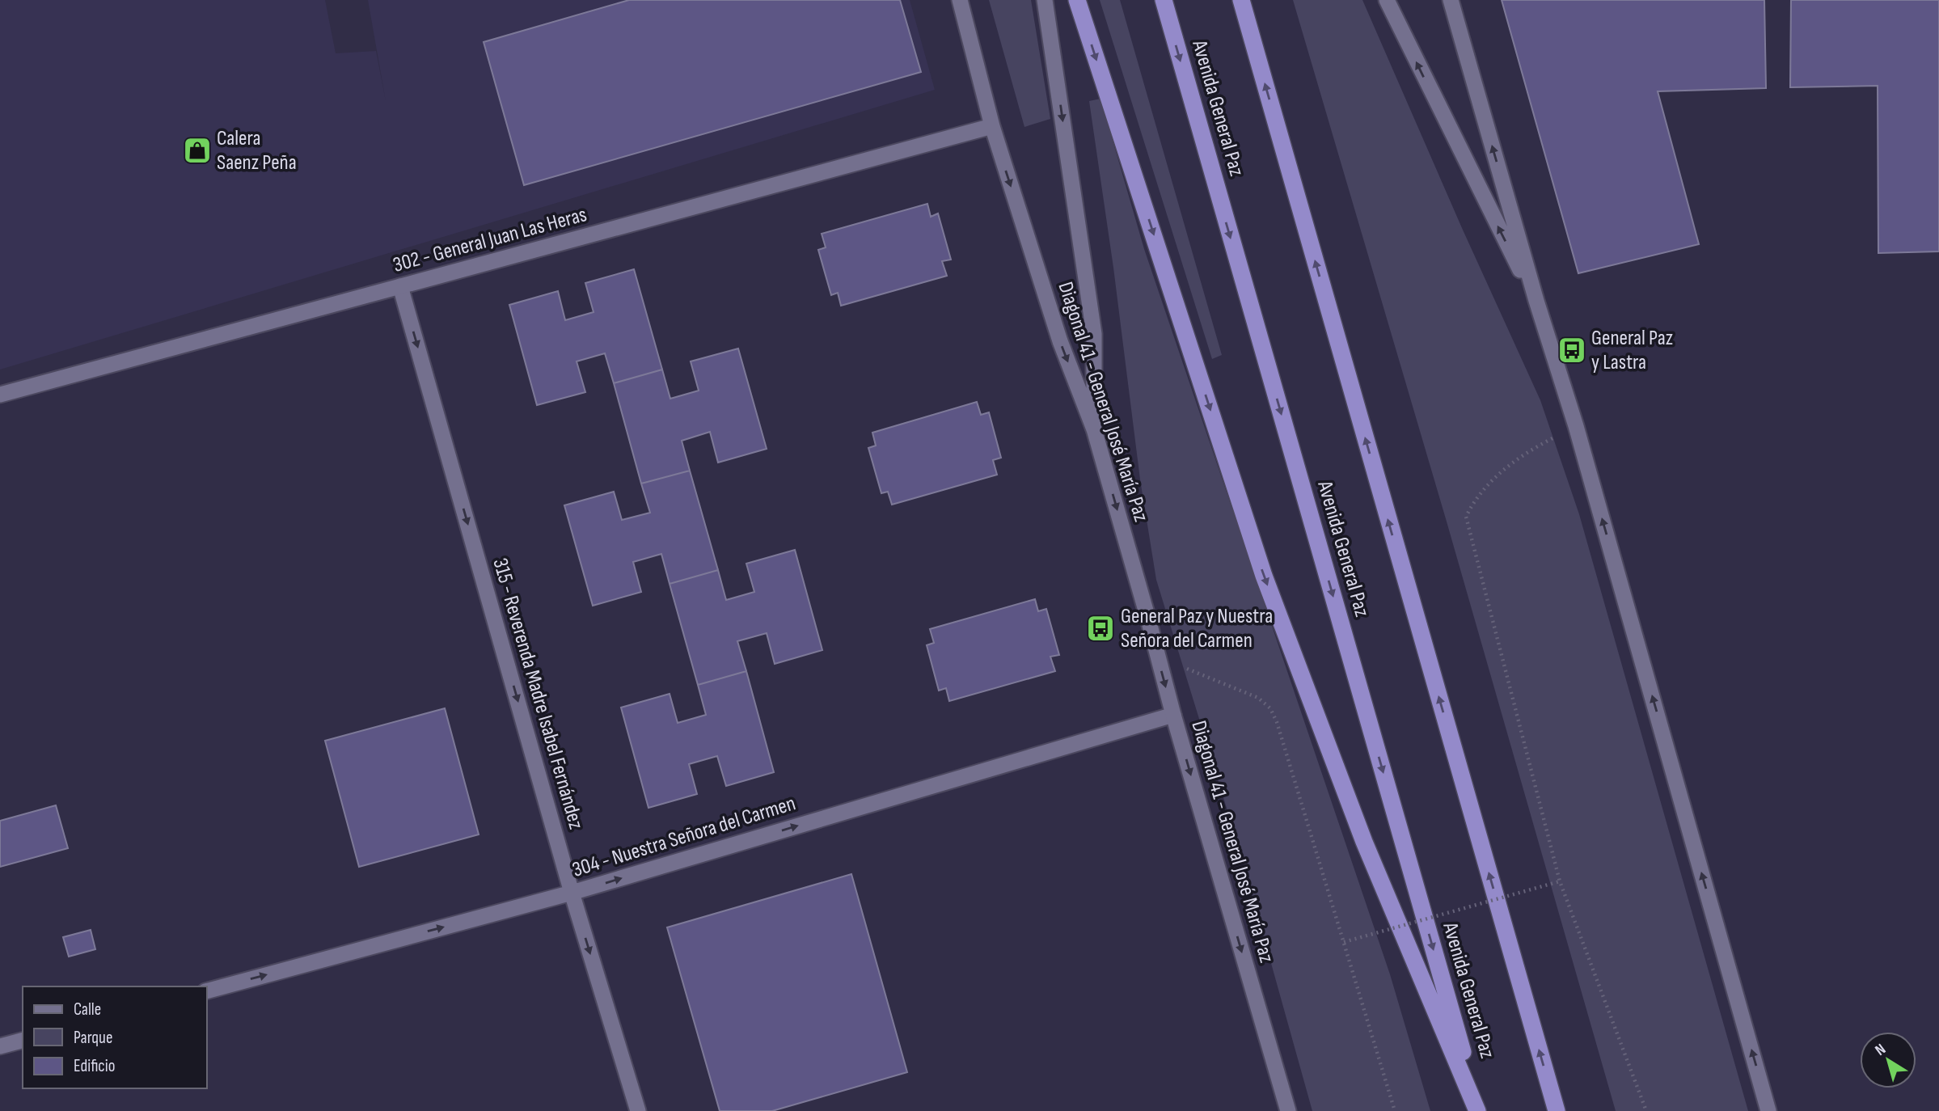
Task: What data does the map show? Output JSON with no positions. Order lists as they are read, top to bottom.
{
  "streets": {
    "highway": ["Avenida General Paz"],
    "street": [
      "302 - General Juan Las Heras",
      "Diagonal 41 - General José María Paz",
      "315 - Reverenda Madre Isabel Fernández",
      "304 - Nuestra Señora del Carmen"
    ]
  },
  "crossings": [
    ["302 - General Juan Las Heras", "Diagonal 41 - General José María Paz"],
    ["302 - General Juan Las Heras", "315 - Reverenda Madre Isabel Fernández"],
    ["Diagonal 41 - General José María Paz", "304 - Nuestra Señora del Carmen"],
    ["315 - Reverenda Madre Isabel Fernández", "304 - Nuestra Señora del Carmen"]
  ],
  "one_way": ["315 - Reverenda Madre Isabel Fernández", "304 - Nuestra Señora del Carmen"],
  "places": {
    "shop": ["Calera Saenz Peña"],
    "bus stop": ["General Paz y Lastra", "General Paz y Nuestra Señora del Carmen"]
  },
  "legend": ["Calle", "Parque", "Edificio"],
  "north": "top left"
}
